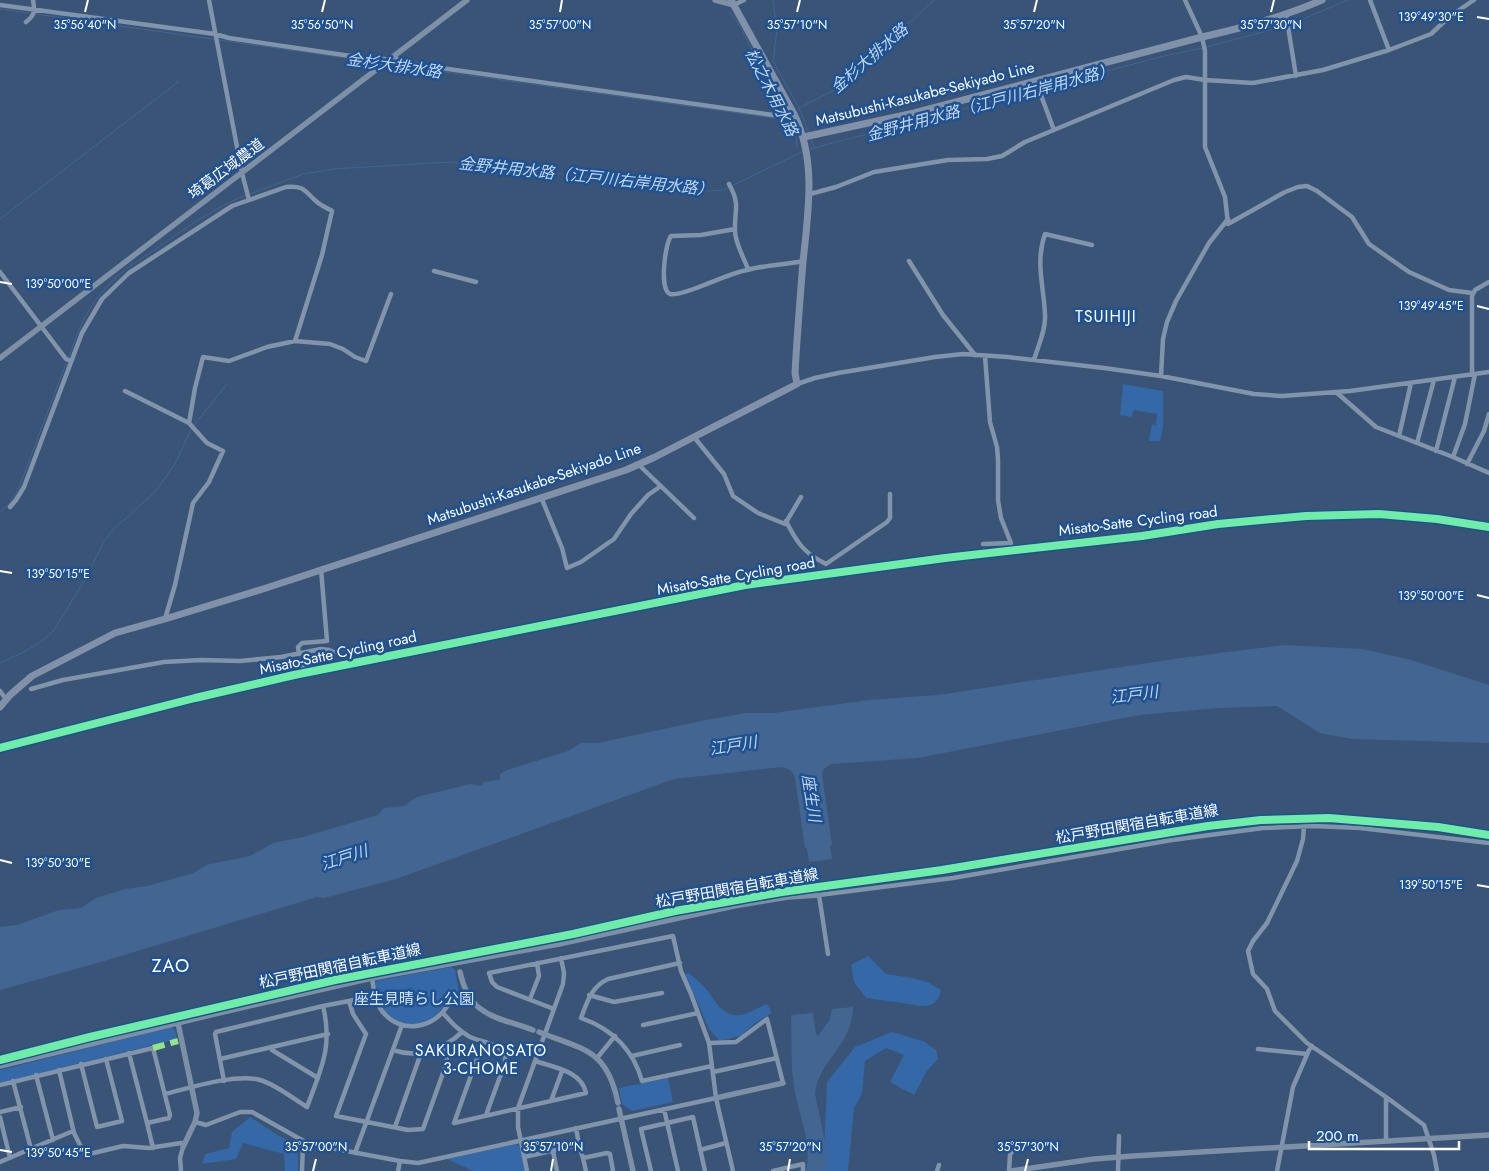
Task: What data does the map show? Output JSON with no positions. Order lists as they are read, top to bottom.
{
  "streets": {
    "main road": ["Matsubushi-Kasukabe-Sekiyado Line"],
    "street": ["埼葛広域農道"],
    "cycle path": ["Misato-Satte Cycling road", "松戸野田関宿自転車道線"]
  },
  "districts": ["TSUIHIJI", "ZAO", "SAKURANOSATO 3-CHOME"],
  "water": [
    "金杉大排水路",
    "松之木用水路",
    "金野井用水路（江戸川右岸用水路）",
    "江戸川",
    "座生川"
  ],
  "parks": ["座生見晴らし公園"],
  "scale_bar": "200 m",
  "coordinates": [
    "139°49'30\"E",
    "35°56'40\"N",
    "35°56'50\"N",
    "35°57'00\"N",
    "35°57'10\"N",
    "35°57'20\"N",
    "35°57'30\"N",
    "139°50'00\"E",
    "139°49'45\"E",
    "139°50'15\"E",
    "139°50'30\"E",
    "139°50'45\"E"
  ]
}
